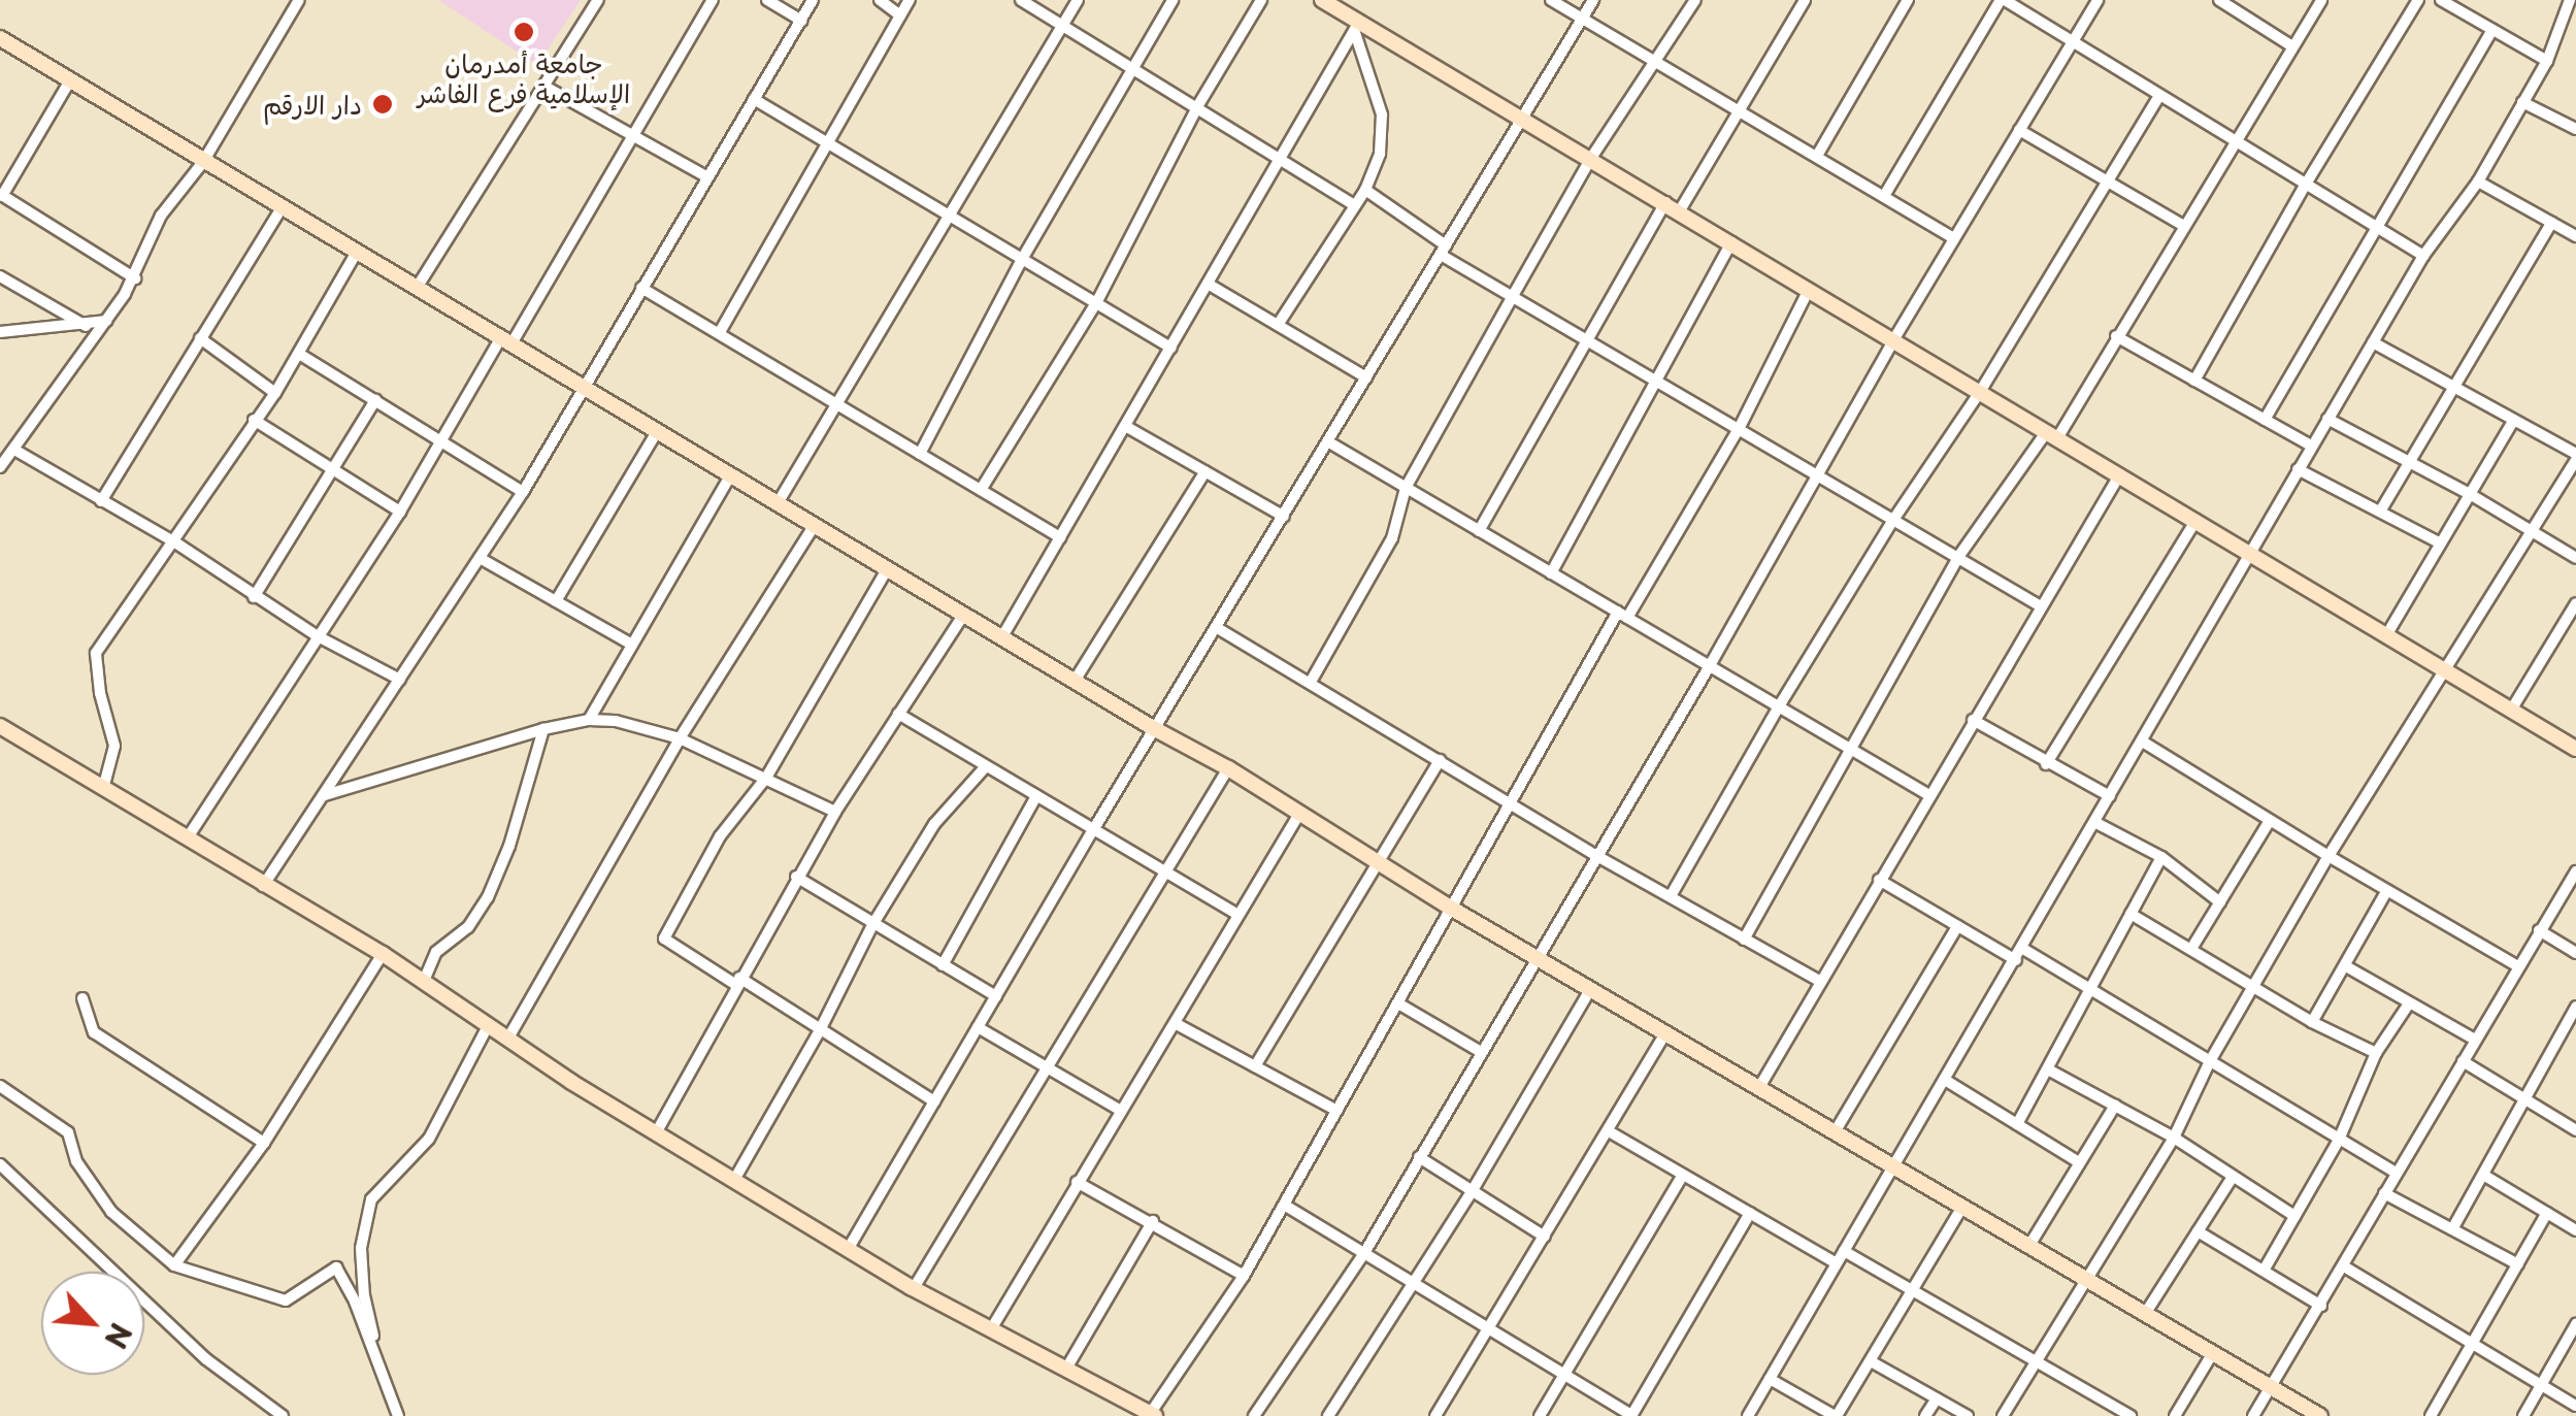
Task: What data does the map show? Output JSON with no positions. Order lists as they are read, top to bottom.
{
  "places": ["جامعة أمدرمان الإسلامية فرع الفاشر", "دار الارقم"],
  "north": "bottom right"
}
